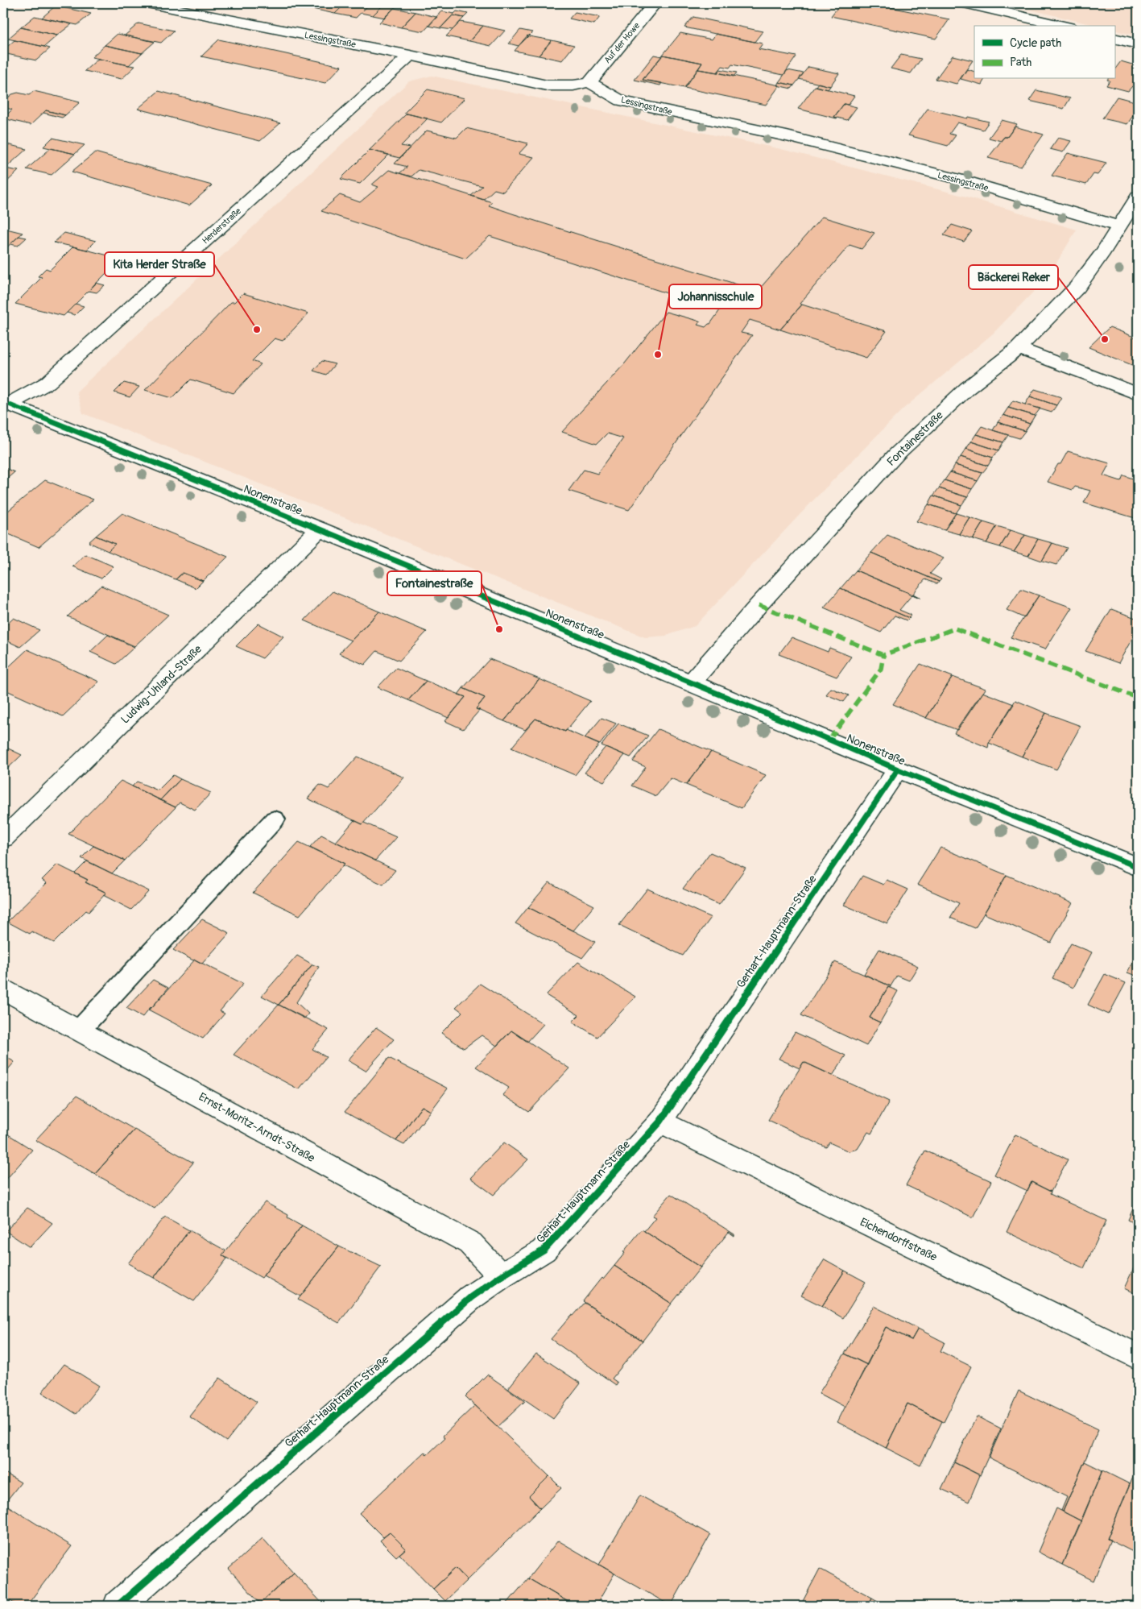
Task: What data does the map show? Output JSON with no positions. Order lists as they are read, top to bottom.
{
  "streets": {
    "street": [
      "Lessingstraße",
      "Auf der Howe",
      "Herderstraße",
      "Fontainestraße",
      "Nonenstraße",
      "Ludwig-Uhland-Straße",
      "Gerhart-Hauptmann-Straße",
      "Ernst-Moritz-Arndt-Straße",
      "Eichendorffstraße"
    ]
  },
  "crossings": [
    ["Lessingstraße", "Auf der Howe"],
    ["Lessingstraße", "Herderstraße"],
    ["Lessingstraße", "Fontainestraße"],
    ["Herderstraße", "Nonenstraße"],
    ["Fontainestraße", "Nonenstraße"],
    ["Nonenstraße", "Ludwig-Uhland-Straße"],
    ["Nonenstraße", "Gerhart-Hauptmann-Straße"],
    ["Gerhart-Hauptmann-Straße", "Ernst-Moritz-Arndt-Straße"],
    ["Gerhart-Hauptmann-Straße", "Eichendorffstraße"]
  ],
  "places": [
    "Kita Herder Straße",
    "Bäckerei Reker",
    "Johannisschule",
    "Fontainestraße"
  ],
  "legend": ["Cycle path", "Path"]
}
